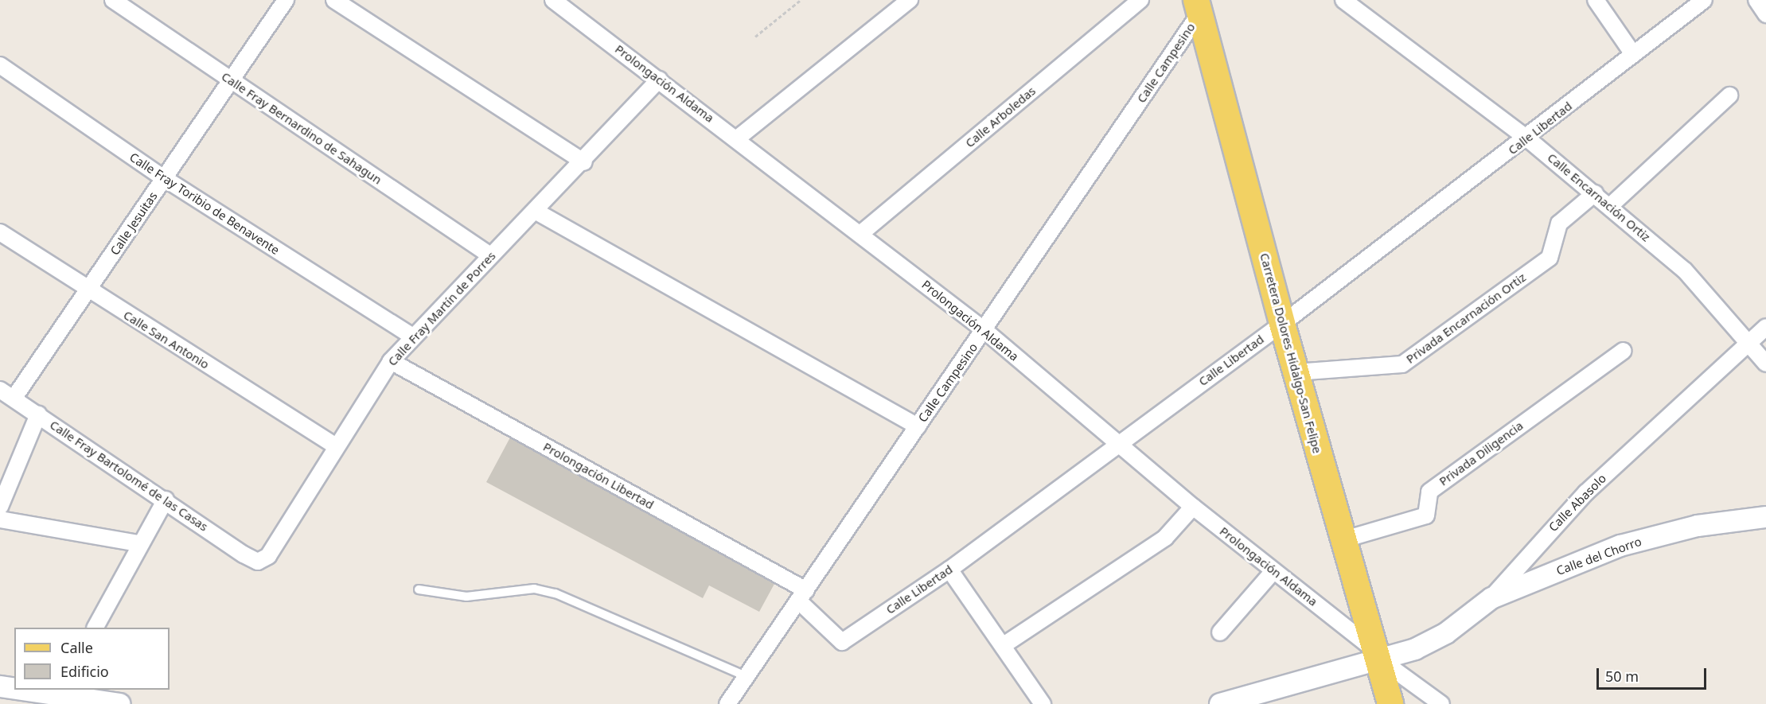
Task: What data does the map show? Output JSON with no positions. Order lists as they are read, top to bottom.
{
  "streets": {
    "main road": ["Carretera Dolores Hidalgo-San Felipe"],
    "street": [
      "Calle Campesino",
      "Prolongación Aldama",
      "Calle Arboledas",
      "Calle Fray Bernardino de Sahagun",
      "Calle Libertad",
      "Calle Encarnación Ortiz",
      "Calle Fray Toribio de Benavente",
      "Calle Jesuitas",
      "Calle Fray Martín de Porres",
      "Privada Encarnación Ortiz",
      "Calle San Antonio",
      "Privada Diligencia",
      "Calle Fray Bartolomé de las Casas",
      "Prolongación Libertad",
      "Calle Abasolo",
      "Calle del Chorro"
    ]
  },
  "crossings": [
    ["Calle Campesino", "Prolongación Aldama"],
    ["Calle Campesino", "Carretera Dolores Hidalgo-San Felipe"],
    ["Calle Campesino", "Prolongación Libertad"],
    ["Prolongación Aldama", "Calle Arboledas"],
    ["Prolongación Aldama", "Calle Libertad"],
    ["Prolongación Aldama", "Calle Fray Martín de Porres"],
    ["Prolongación Aldama", "Carretera Dolores Hidalgo-San Felipe"],
    ["Prolongación Aldama", "Calle Abasolo"],
    ["Calle Fray Bernardino de Sahagun", "Calle Jesuitas"],
    ["Calle Fray Bernardino de Sahagun", "Calle Fray Martín de Porres"],
    ["Calle Libertad", "Calle Encarnación Ortiz"],
    ["Calle Libertad", "Carretera Dolores Hidalgo-San Felipe"],
    ["Calle Libertad", "Prolongación Libertad"],
    ["Calle Encarnación Ortiz", "Privada Encarnación Ortiz"],
    ["Calle Encarnación Ortiz", "Calle Abasolo"],
    ["Calle Fray Toribio de Benavente", "Calle Jesuitas"],
    ["Calle Fray Toribio de Benavente", "Calle Fray Martín de Porres"],
    ["Calle Jesuitas", "Calle San Antonio"],
    ["Calle Jesuitas", "Calle Fray Bartolomé de las Casas"],
    ["Calle Fray Martín de Porres", "Calle San Antonio"],
    ["Calle Fray Martín de Porres", "Calle Fray Bartolomé de las Casas"],
    ["Calle Fray Martín de Porres", "Prolongación Libertad"],
    ["Privada Encarnación Ortiz", "Carretera Dolores Hidalgo-San Felipe"],
    ["Carretera Dolores Hidalgo-San Felipe", "Privada Diligencia"],
    ["Carretera Dolores Hidalgo-San Felipe", "Calle Abasolo"],
    ["Calle Abasolo", "Calle del Chorro"]
  ],
  "legend": ["Calle", "Edificio"],
  "scale_bar": "50 m"
}
